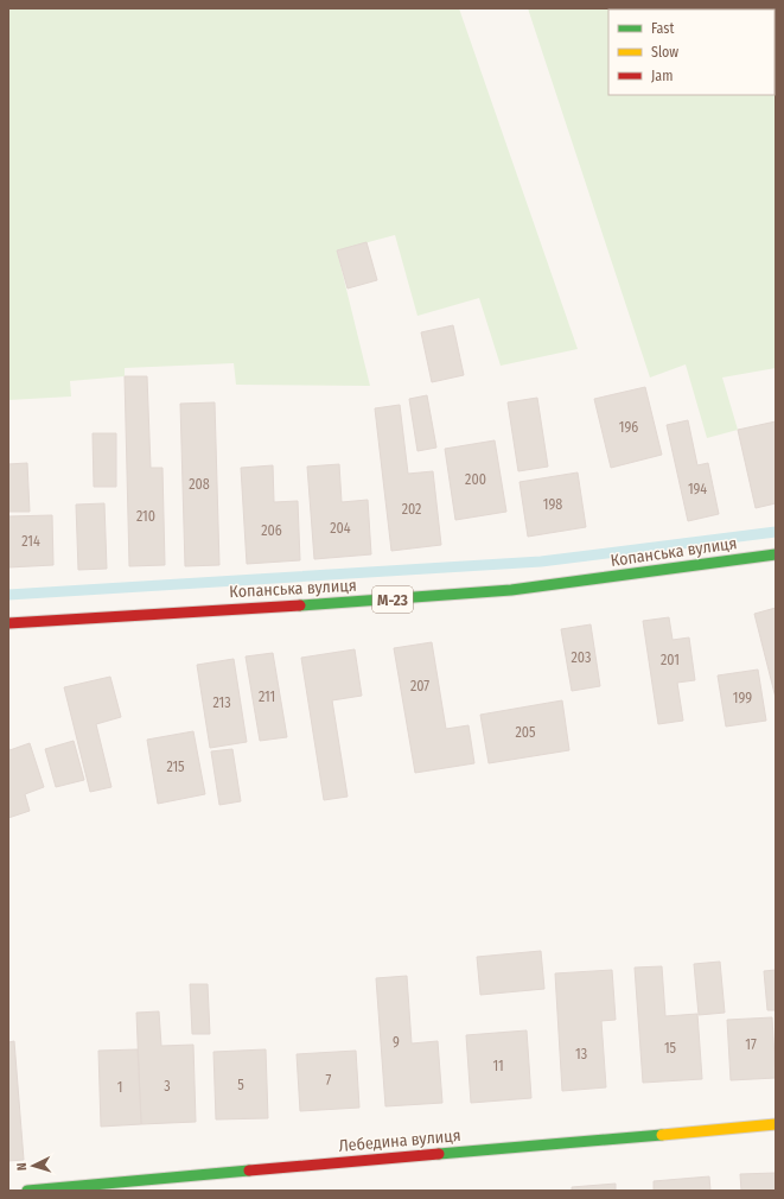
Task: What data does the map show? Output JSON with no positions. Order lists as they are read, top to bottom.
{
  "streets": {
    "main road": ["Копанська вулиця", "М-23", "Лебедина вулиця"]
  },
  "house_numbers": [
    "196",
    "200",
    "208",
    "194",
    "198",
    "202",
    "210",
    "204",
    "206",
    "214",
    "203",
    "201",
    "207",
    "211",
    "199",
    "213",
    "205",
    "215",
    "9",
    "17",
    "15",
    "13",
    "11",
    "7",
    "5",
    "3",
    "1"
  ],
  "legend": ["Fast", "Slow", "Jam"],
  "north": "left"
}
